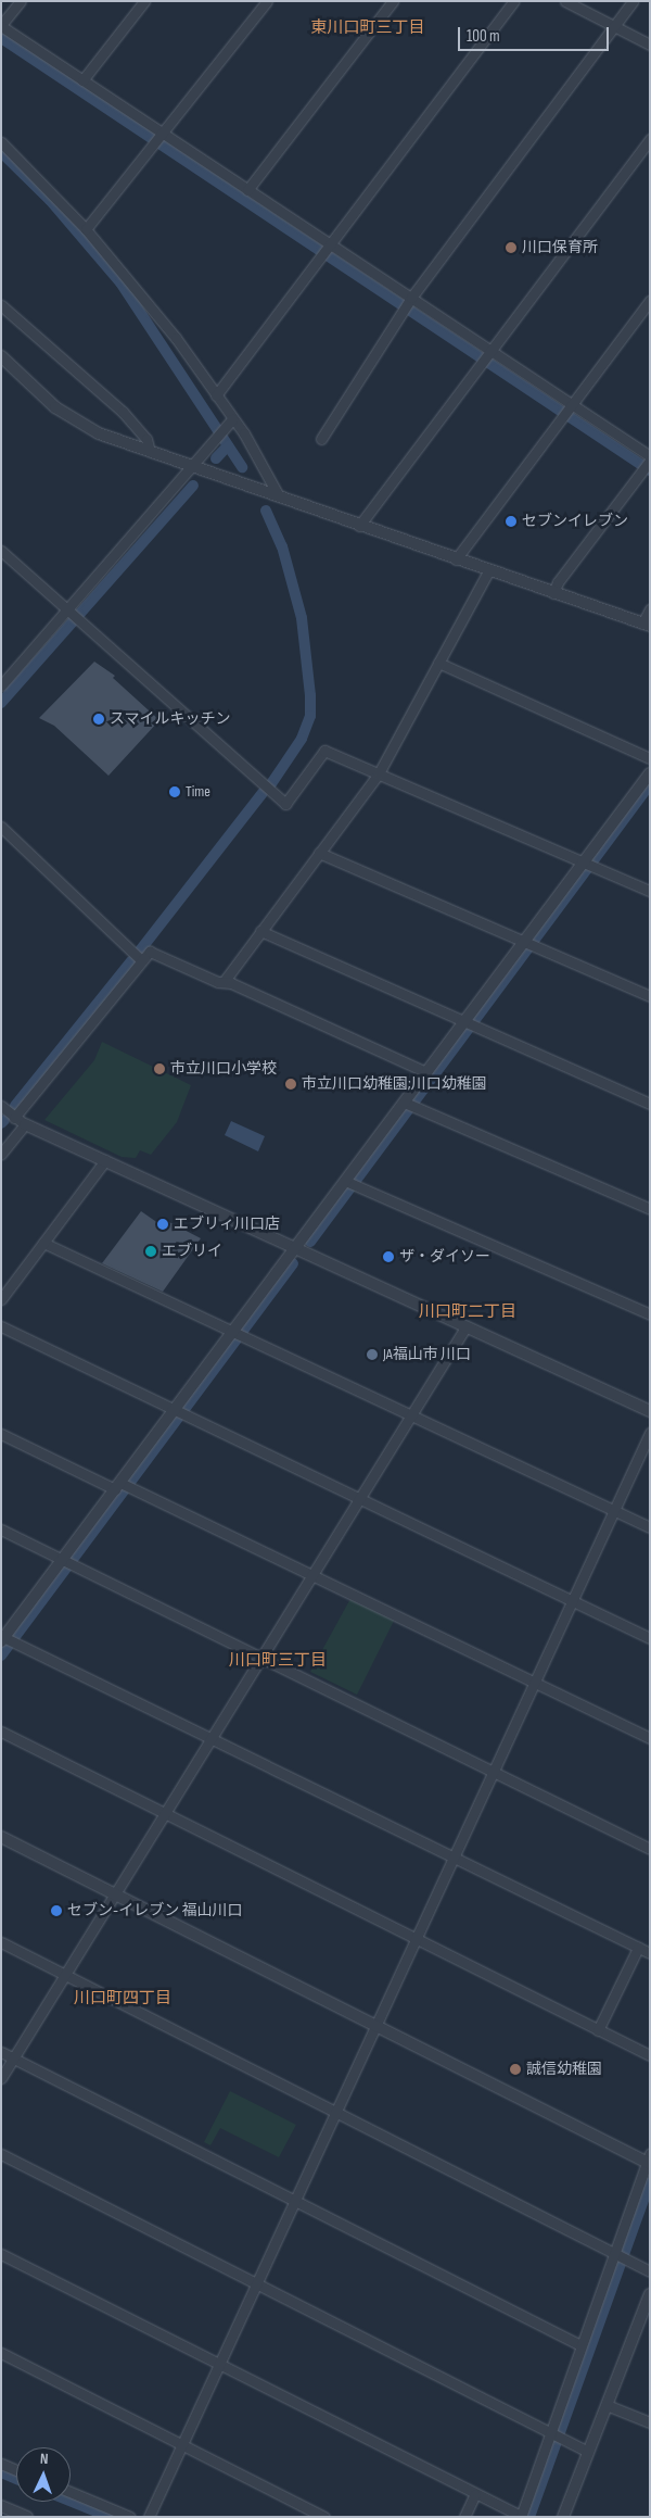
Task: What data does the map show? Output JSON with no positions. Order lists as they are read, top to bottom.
{
  "districts": [
    "東川口町三丁目",
    "川口町二丁目",
    "川口町三丁目",
    "川口町四丁目"
  ],
  "places": [
    "川口保育所",
    "セブンイレブン",
    "スマイルキッチン",
    "Time",
    "市立川口小学校",
    "市立川口幼稚園;川口幼稚園",
    "エブリィ川口店",
    "エブリイ",
    "ザ・ダイソー",
    "JA福山市 川口",
    "セブン-イレブン 福山川口",
    "誠信幼稚園"
  ],
  "scale_bar": "100 m",
  "north": "top"
}
